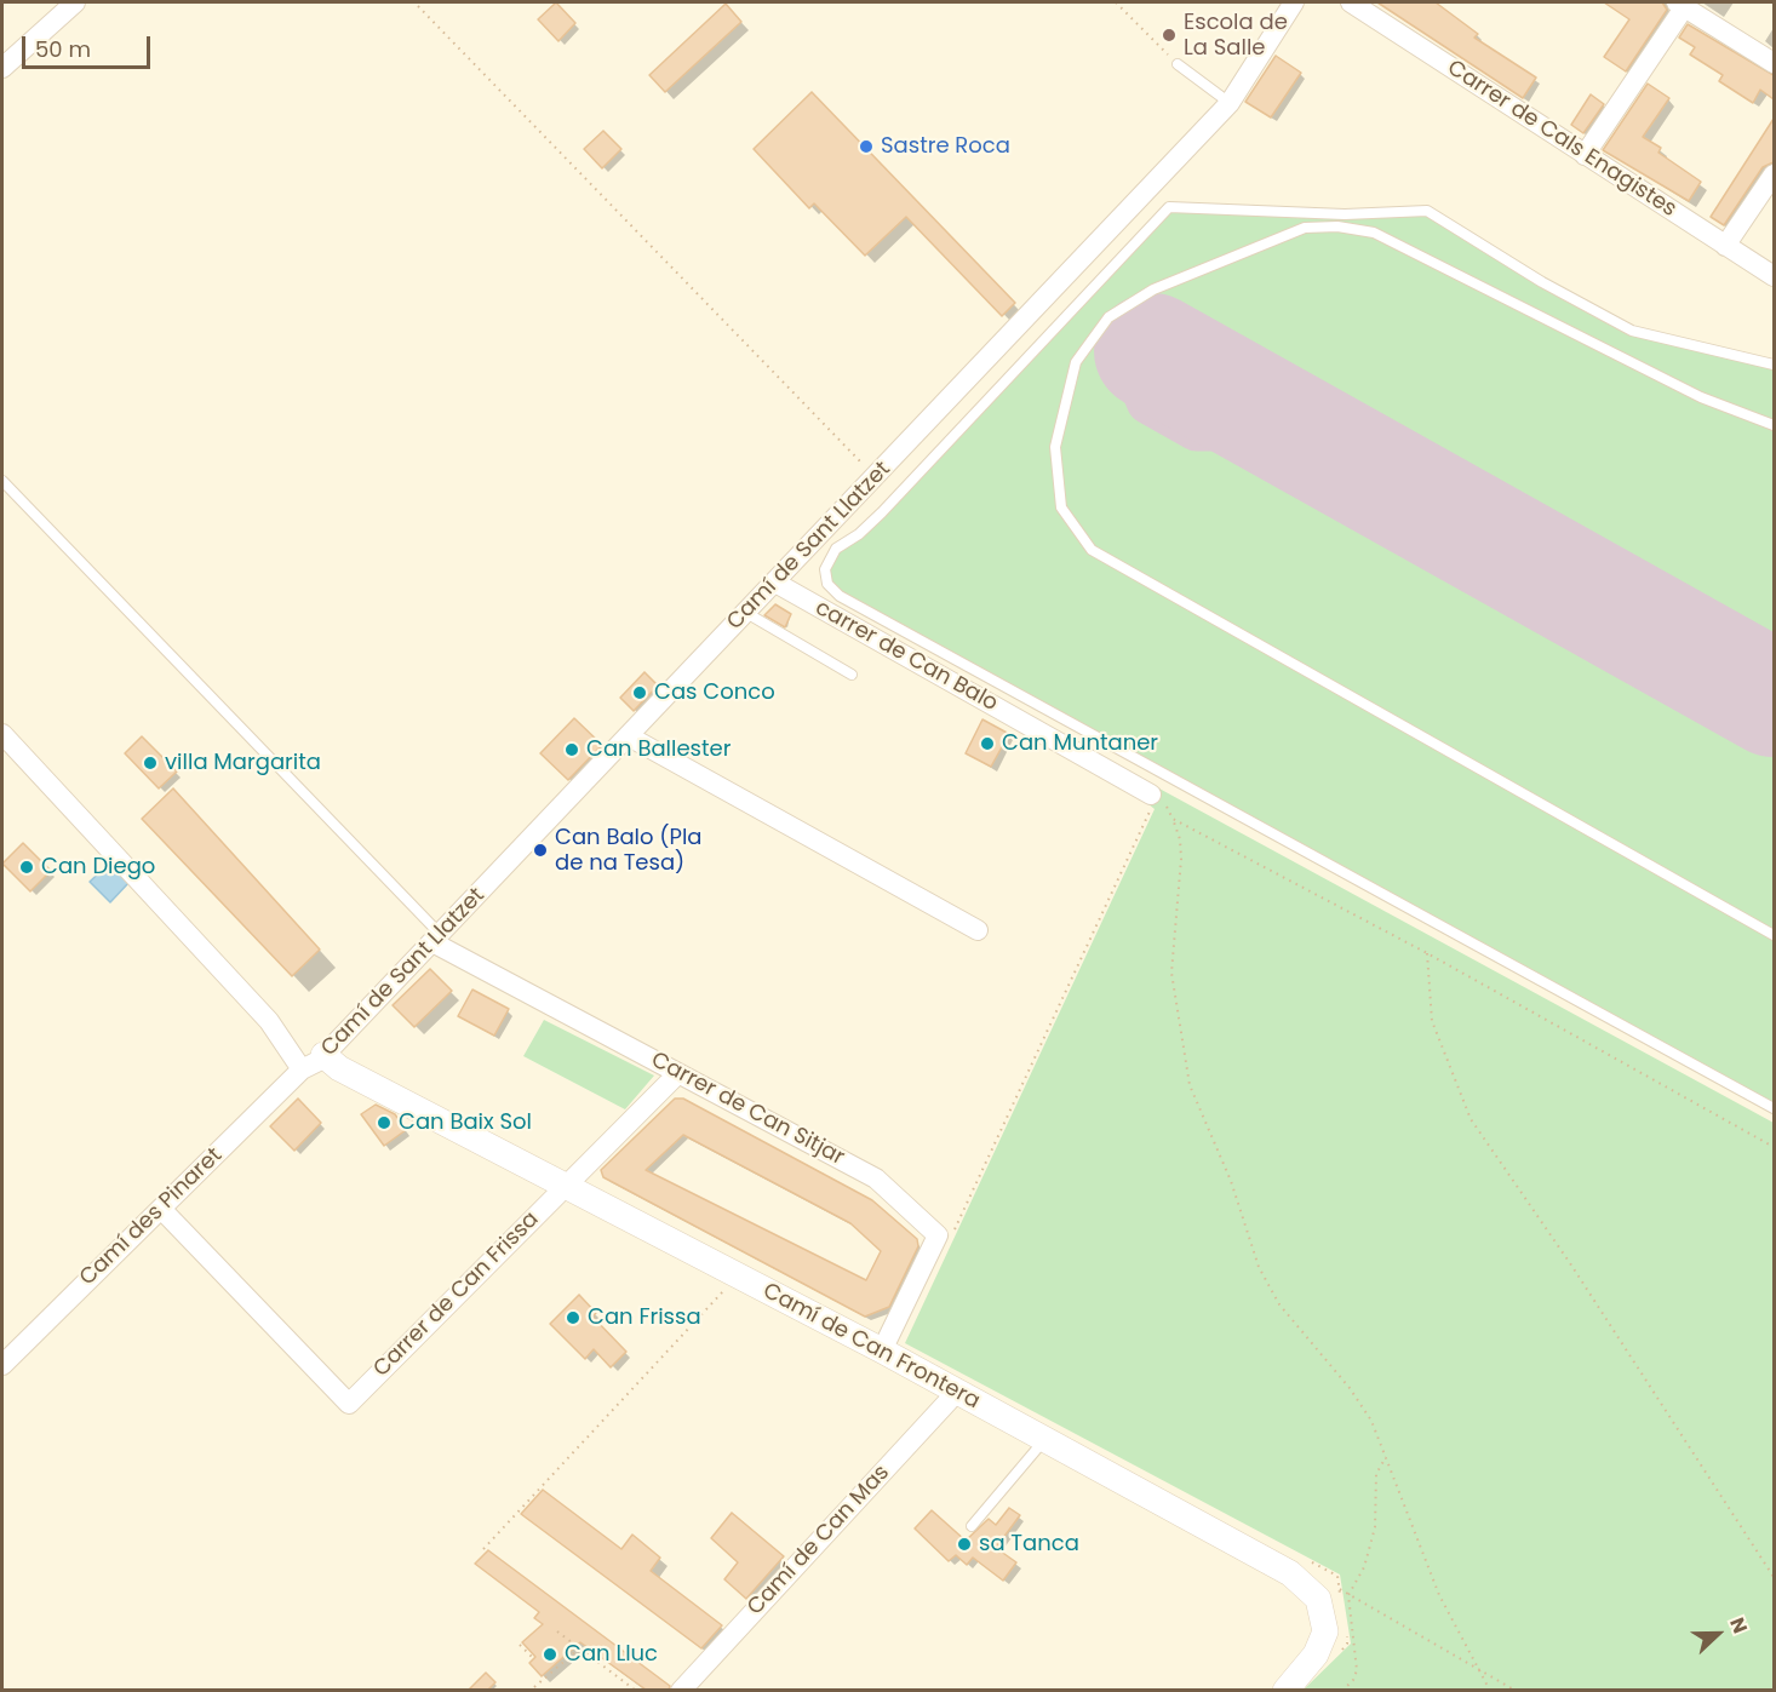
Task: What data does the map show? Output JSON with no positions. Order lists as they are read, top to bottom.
{
  "streets": {
    "street": [
      "Carrer de Cals Enagistes",
      "Camí de Sant Llatzet",
      "carrer de Can Balo",
      "Carrer de Can Sitjar",
      "Camí des Pinaret",
      "Carrer de Can Frissa",
      "Camí de Can Frontera",
      "Camí de Can Mas"
    ]
  },
  "crossings": [
    ["Camí de Sant Llatzet", "carrer de Can Balo"],
    ["Camí de Sant Llatzet", "Carrer de Can Sitjar"],
    ["Camí de Sant Llatzet", "Camí des Pinaret"],
    ["Camí de Sant Llatzet", "Camí de Can Frontera"],
    ["Carrer de Can Sitjar", "Carrer de Can Frissa"],
    ["Carrer de Can Sitjar", "Camí de Can Frontera"],
    ["Camí des Pinaret", "Carrer de Can Frissa"],
    ["Carrer de Can Frissa", "Camí de Can Frontera"],
    ["Camí de Can Frontera", "Camí de Can Mas"]
  ],
  "places": [
    "Escola de La Salle",
    "Sastre Roca",
    "Cas Conco",
    "Can Muntaner",
    "Can Ballester",
    "villa Margarita",
    "Can Balo (Pla de na Tesa)",
    "Can Diego",
    "Can Baix Sol",
    "Can Frissa",
    "sa Tanca",
    "Can Lluc"
  ],
  "scale_bar": "50 m",
  "north": "right"
}
